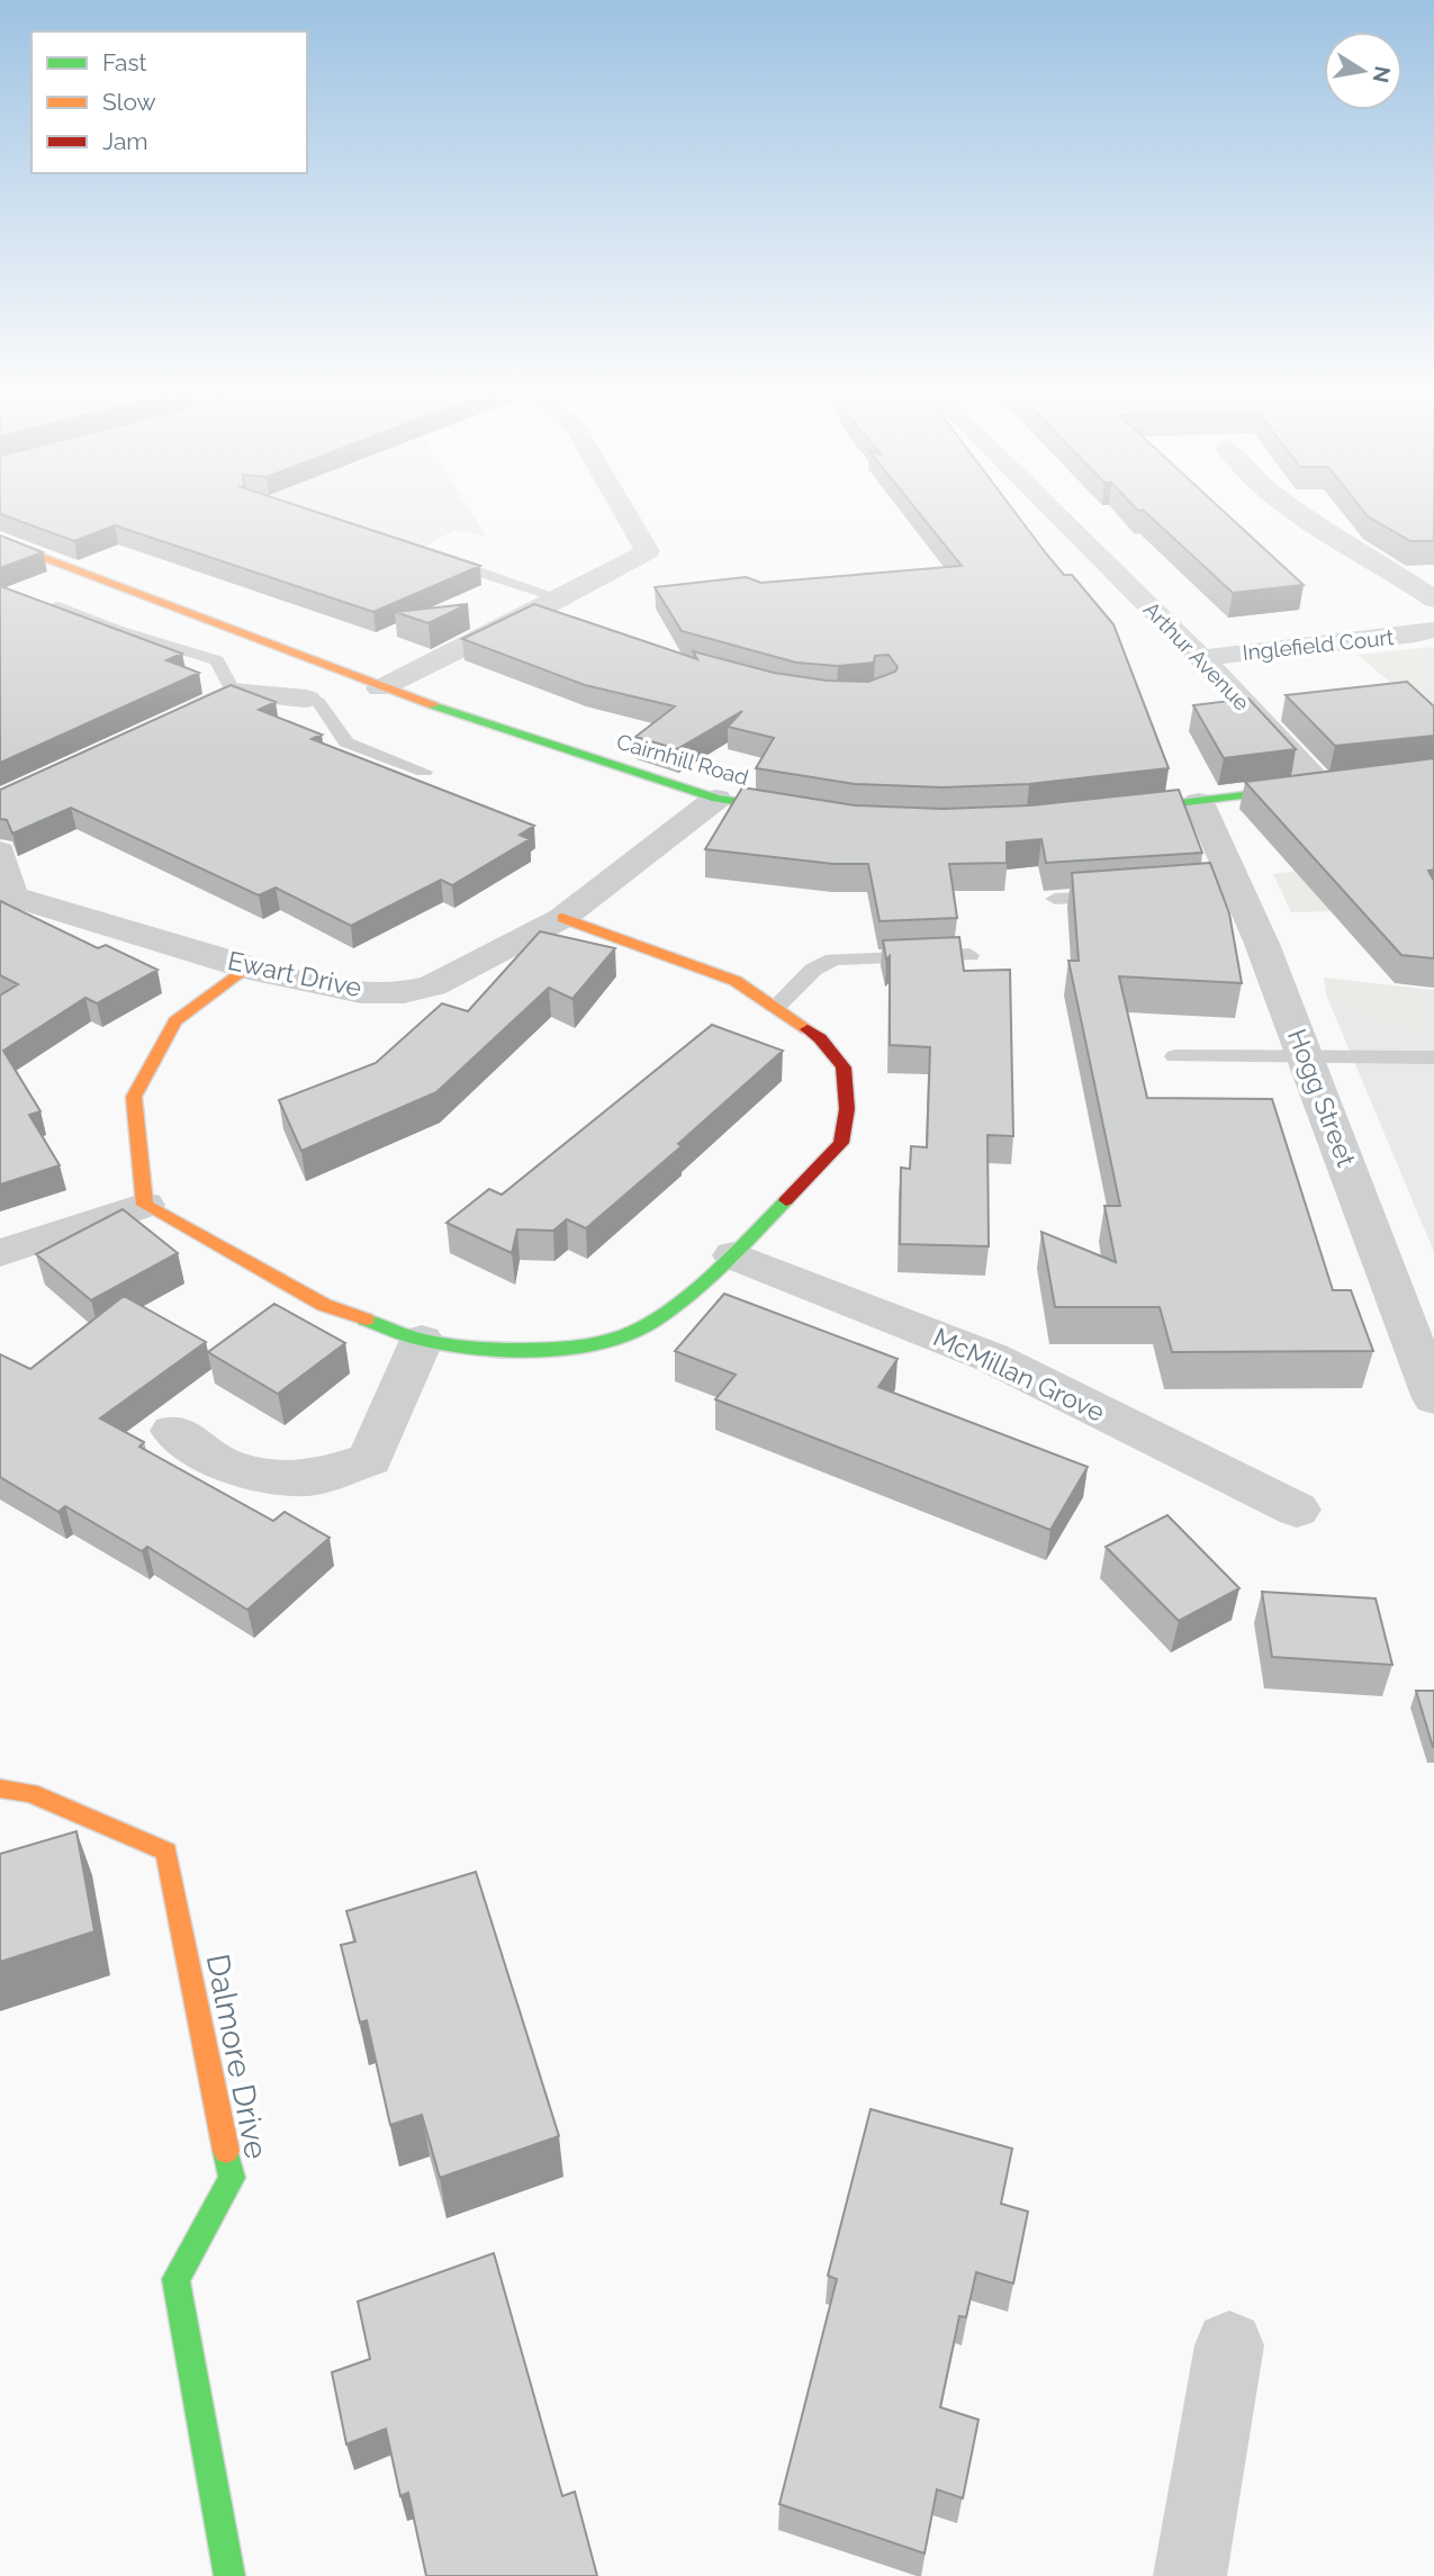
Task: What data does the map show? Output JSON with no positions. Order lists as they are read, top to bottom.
{
  "streets": {
    "street": [
      "Inglefield Court",
      "Arthur Avenue",
      "Cairnhill Road",
      "Ewart Drive",
      "Hogg Street",
      "McMillan Grove",
      "Dalmore Drive"
    ]
  },
  "crossings": [
    ["Inglefield Court", "Arthur Avenue"],
    ["Cairnhill Road", "Ewart Drive"]
  ],
  "legend": ["Fast", "Slow", "Jam"],
  "north": "right"
}
